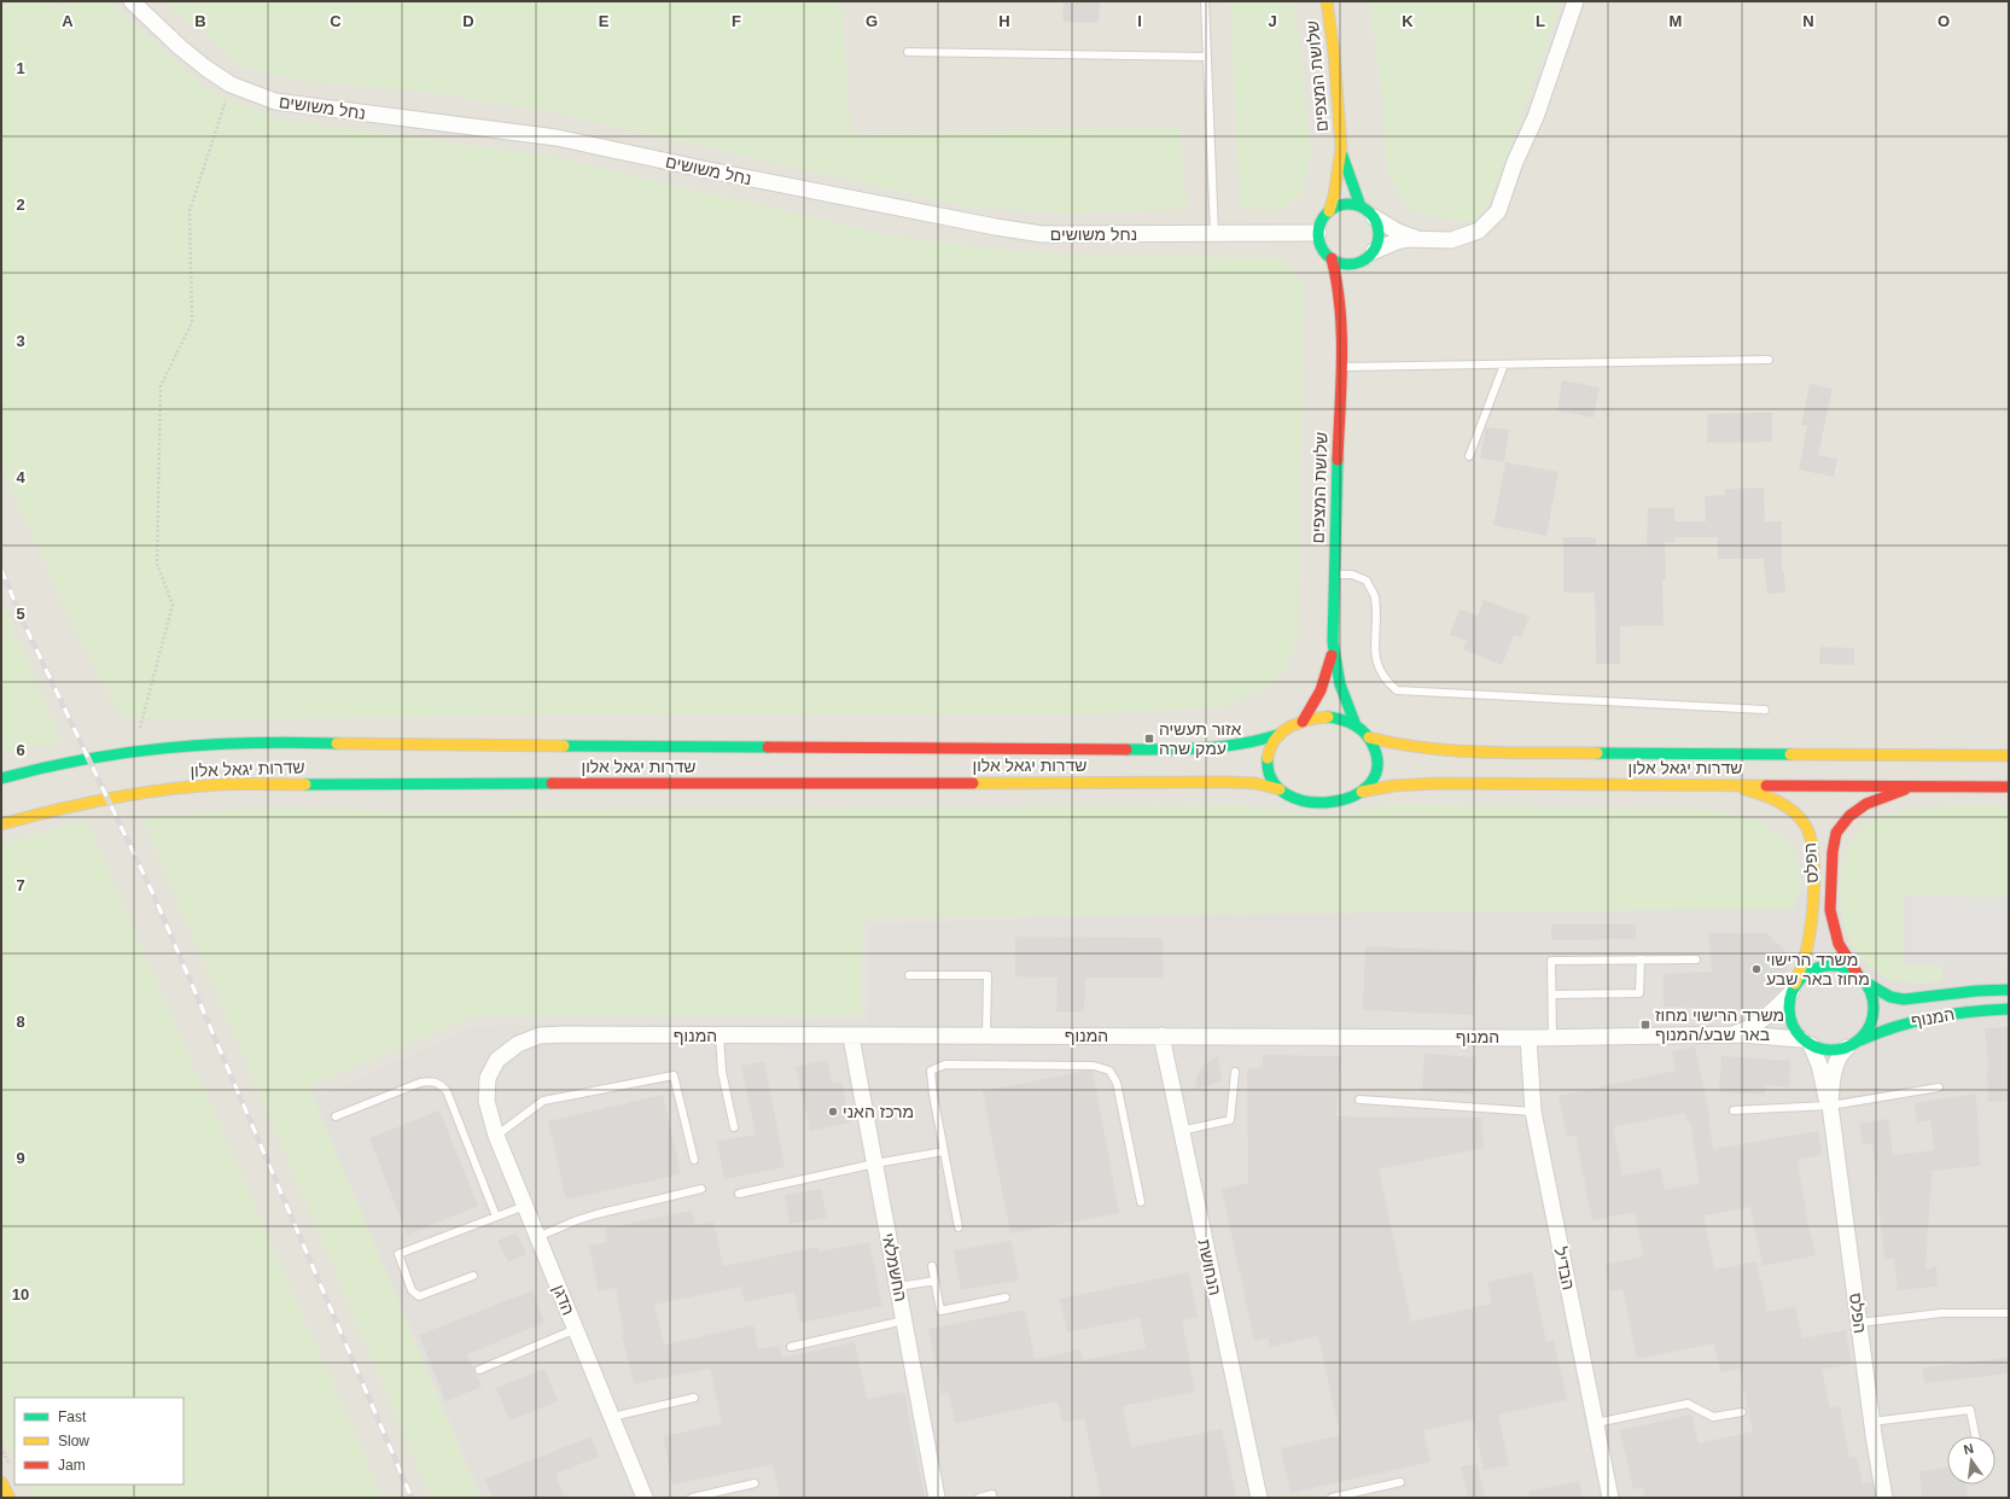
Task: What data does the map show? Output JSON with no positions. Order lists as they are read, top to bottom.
{
  "streets": {
    "main road": [
      "שלושת המצפים",
      "שדרות יגאל אלון",
      "הפלס",
      "המנוף"
    ],
    "street": [
      "נחל משושים",
      "החשמלאי",
      "הנחושת",
      "הבדיל",
      "הדגן"
    ]
  },
  "crossings": [
    ["שלושת המצפים", "נחל משושים"],
    ["שלושת המצפים", "שדרות יגאל אלון"],
    ["שדרות יגאל אלון", "הפלס"],
    ["הפלס", "המנוף"],
    ["המנוף", "החשמלאי"],
    ["המנוף", "הנחושת"],
    ["המנוף", "הבדיל"],
    ["המנוף", "הדגן"]
  ],
  "places": {
    "transit": ["אזור תעשיה עמק שרה", "משרד הרישוי מחוז באר שבע/המנוף"],
    "other": ["משרד הרישוי מחוז באר שבע", "מרכז האני"]
  },
  "legend": ["Fast", "Slow", "Jam"],
  "north": "top",
  "grid": {
    "columns": [
      "A",
      "B",
      "C",
      "D",
      "E",
      "F",
      "G",
      "H",
      "I",
      "J",
      "K",
      "L",
      "M",
      "N",
      "O"
    ],
    "rows": [
      "1",
      "2",
      "3",
      "4",
      "5",
      "6",
      "7",
      "8",
      "9",
      "10"
    ]
  }
}
